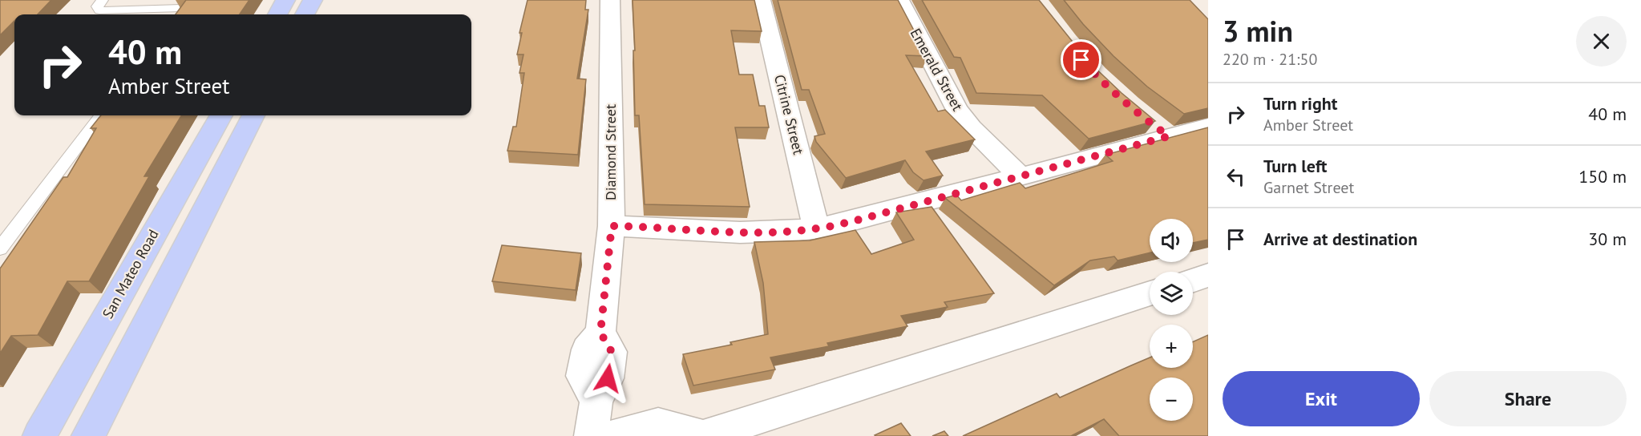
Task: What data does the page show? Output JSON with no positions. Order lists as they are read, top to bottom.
{
  "streets": {
    "main road": ["San Mateo Road"],
    "street": ["Emerald Street", "Citrine Street", "Diamond Street"]
  },
  "page": {
    "heading": ["3 min", "220 m · 21:50"],
    "turn": ["40 m", "Amber Street"],
    "list": [
      {
        "name": "Turn right",
        "note": "Amber Street",
        "value": "40 m"
      },
      {
        "name": "Turn left",
        "note": "Garnet Street",
        "value": "150 m"
      },
      {
        "name": "Arrive at destination",
        "value": "30 m"
      }
    ],
    "map_buttons": ["+", "−"],
    "buttons": ["Exit", "Share"]
  }
}
